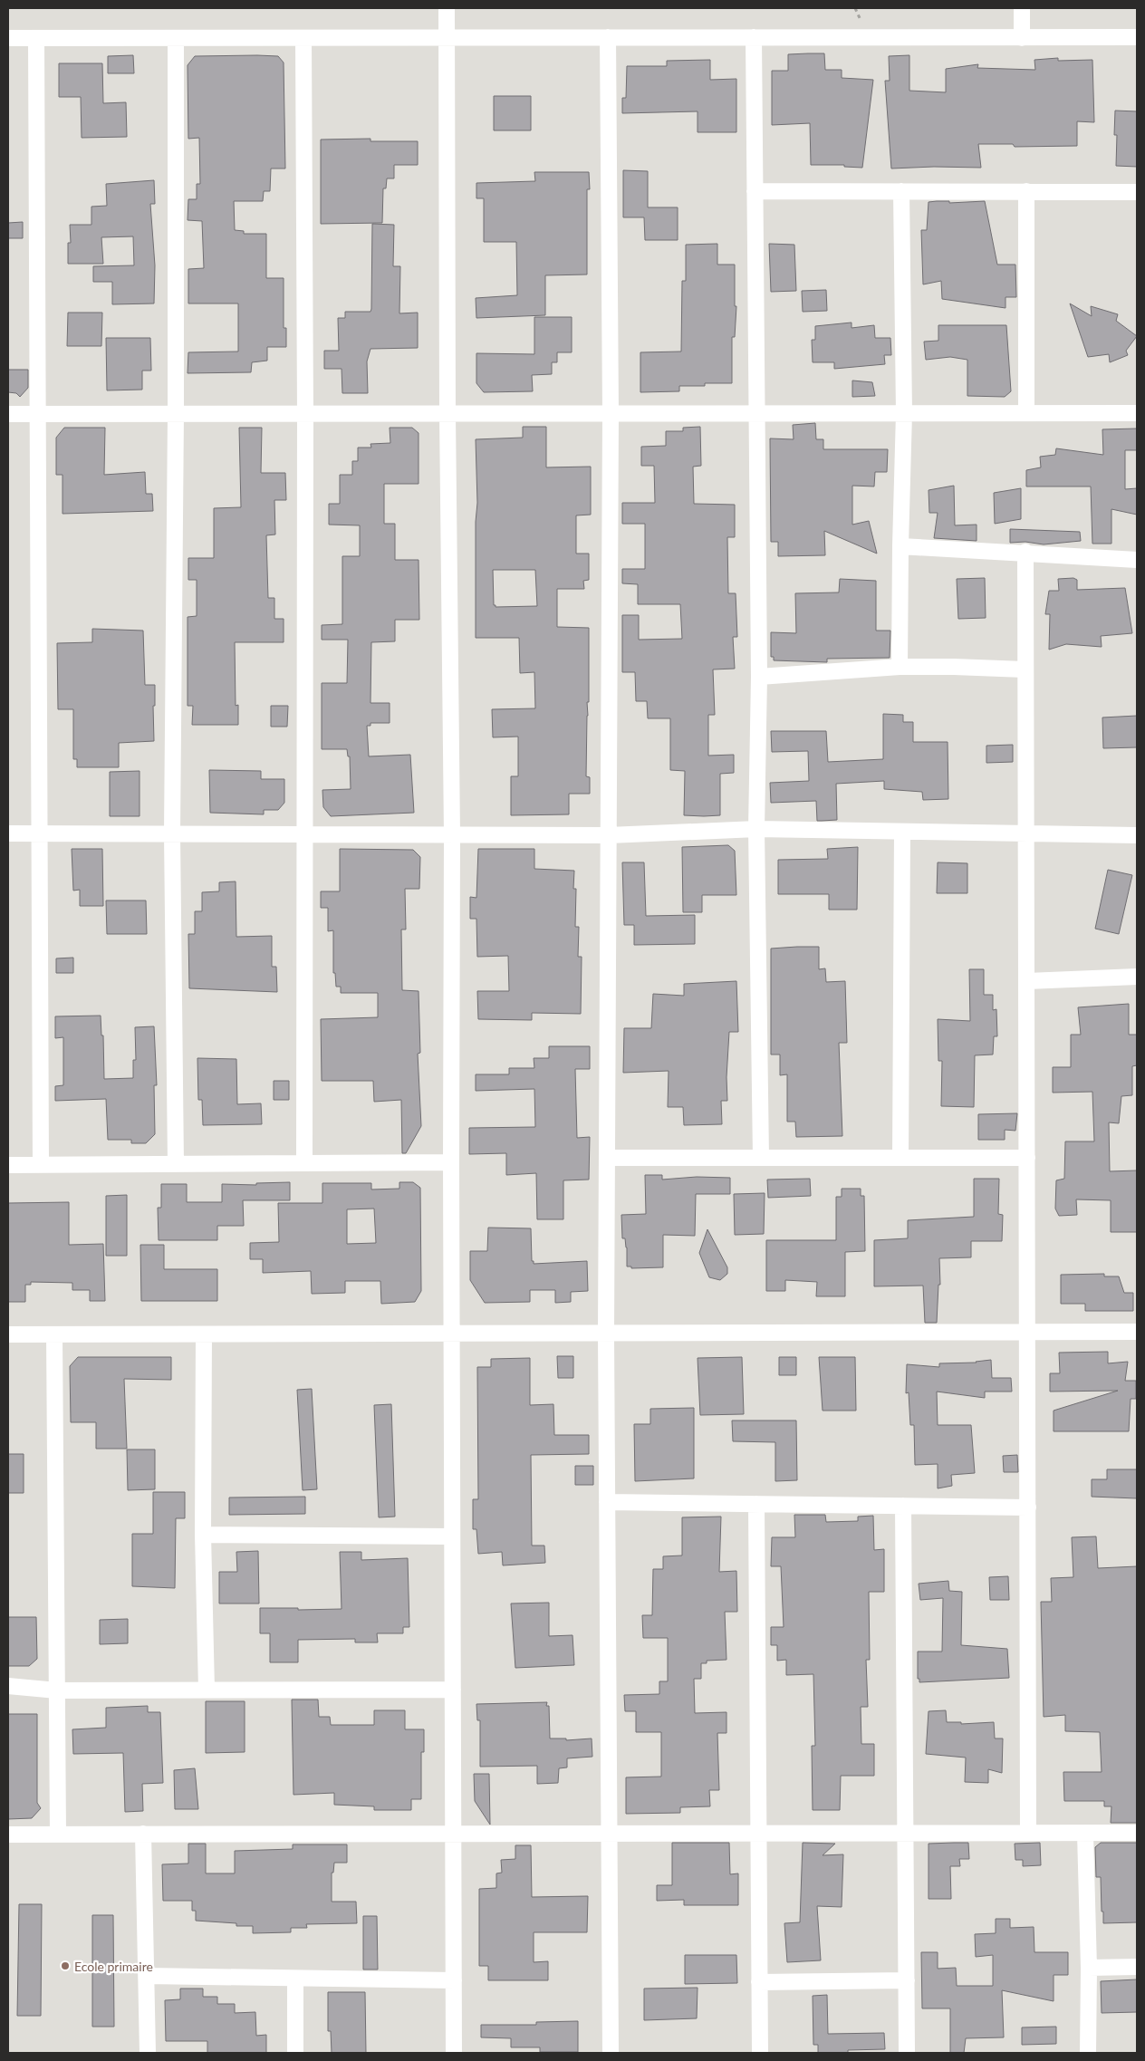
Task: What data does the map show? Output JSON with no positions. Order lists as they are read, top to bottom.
{
  "places": ["Ecole primaire"]
}
